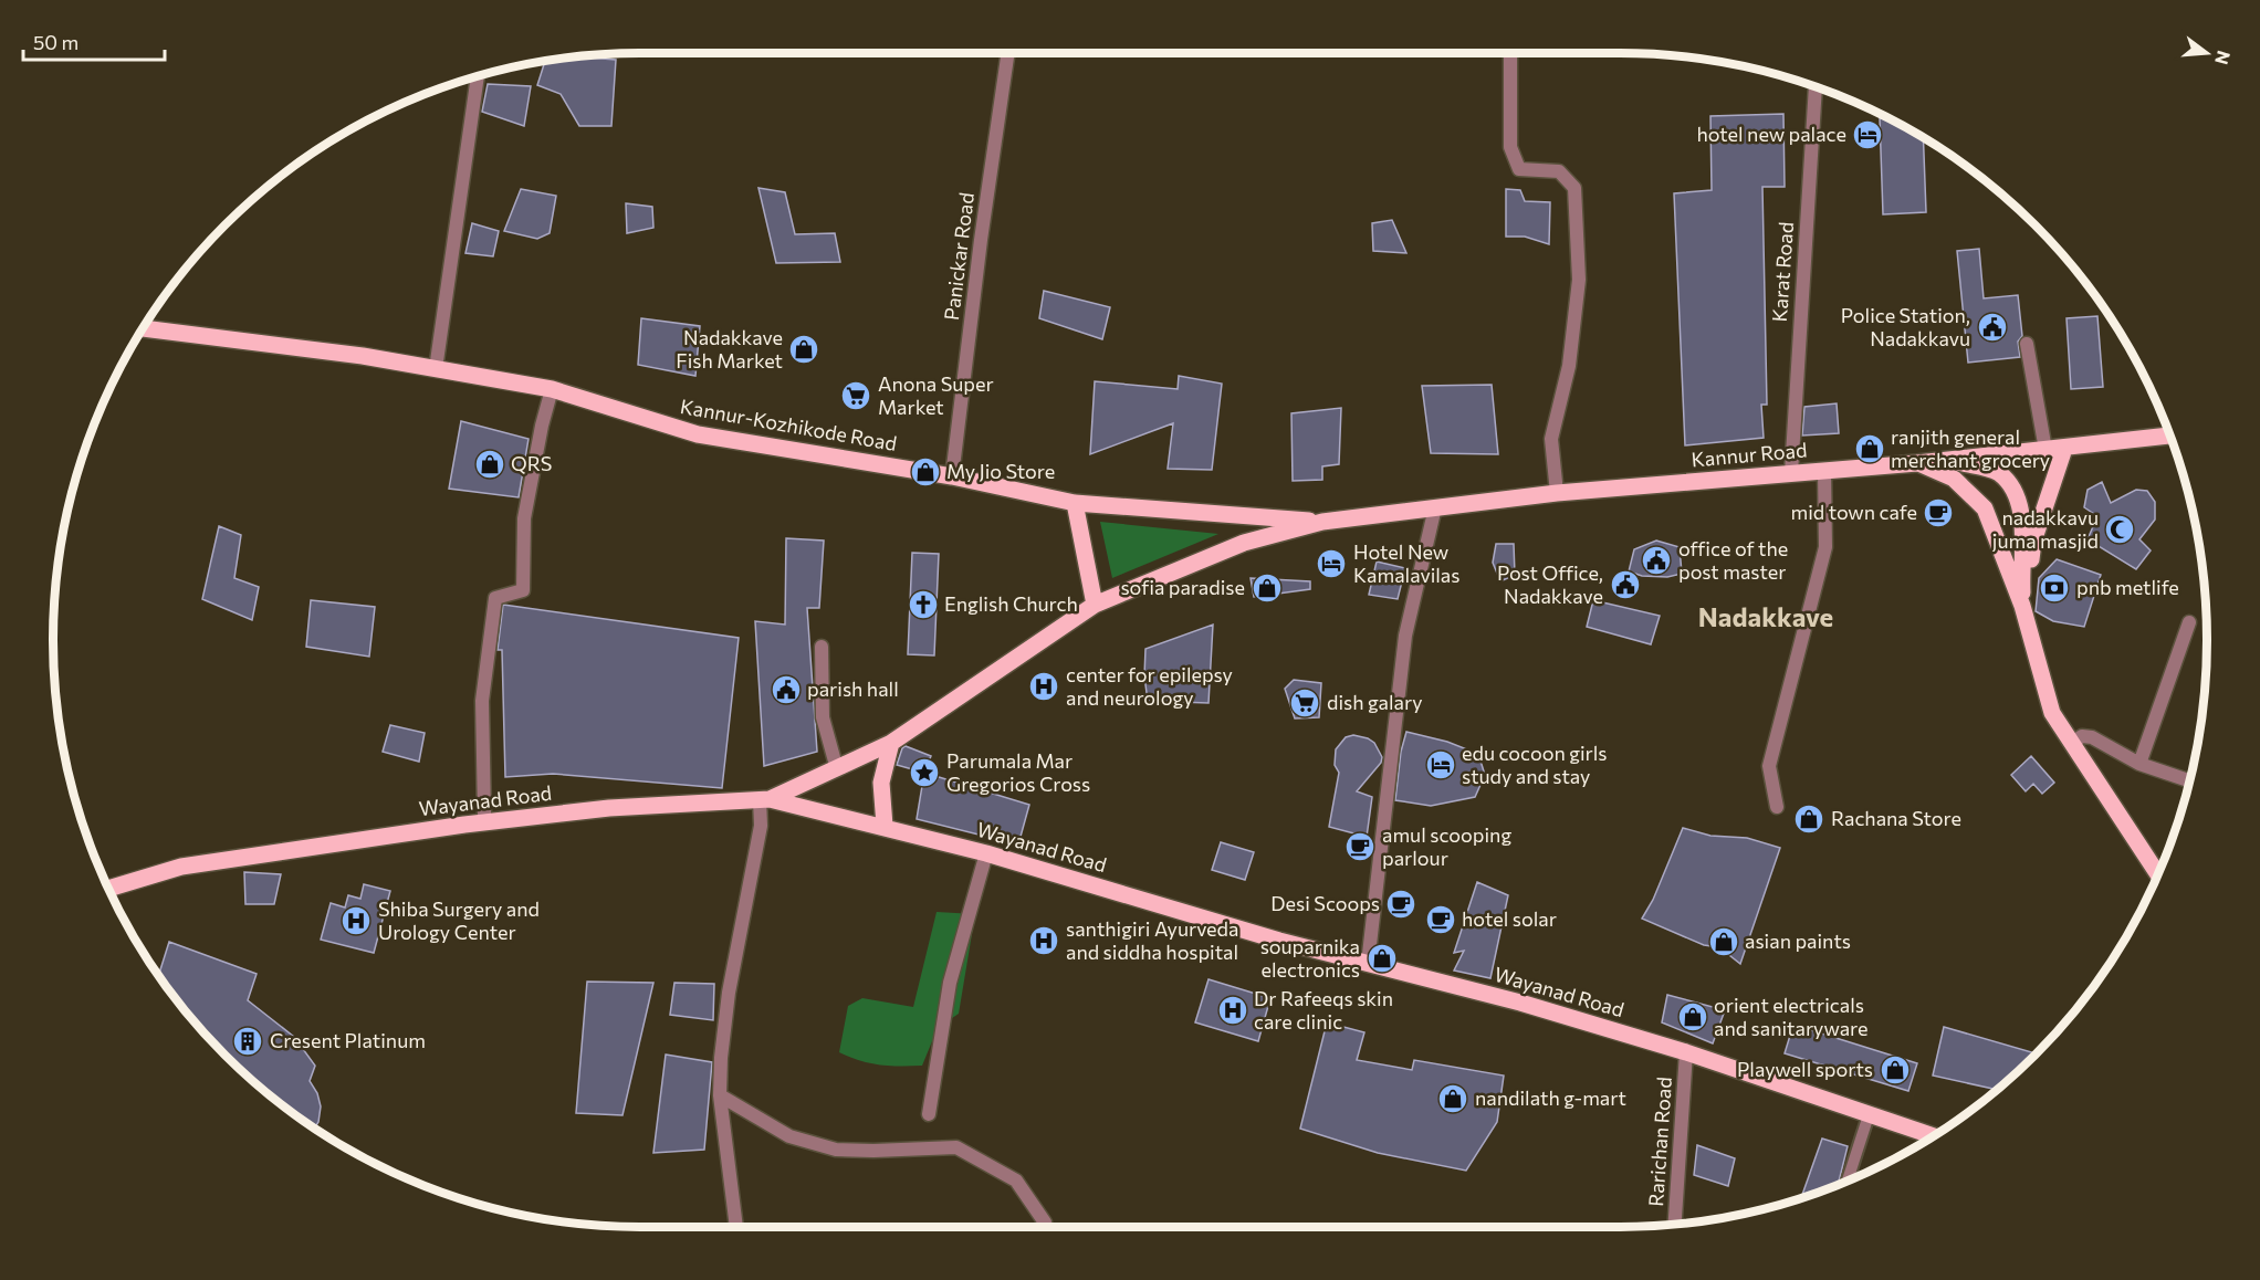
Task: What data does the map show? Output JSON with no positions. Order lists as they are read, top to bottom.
{
  "streets": {
    "main road": ["Kannur-Kozhikode Road", "Kannur Road", "Wayanad Road"],
    "street": ["Panickar Road", "Karat Road", "Rarichan Road"]
  },
  "crossings": [
    ["Panickar Road", "Kannur-Kozhikode Road"],
    ["Karat Road", "Kannur Road"],
    ["Kannur-Kozhikode Road", "Kannur Road"],
    ["Wayanad Road", "Rarichan Road"]
  ],
  "districts": ["Nadakkave"],
  "places": {
    "hotel": ["hotel new palace", "Hotel New Kamalavilas", "edu cocoon girls study and stay"],
    "public building": [
      "Police Station, Nadakkavu",
      "office of the post master",
      "Post Office, Nadakkave",
      "parish hall"
    ],
    "shop": [
      "Nadakkave Fish Market",
      "ranjith general merchant grocery",
      "QRS",
      "My Jio Store",
      "sofia paradise",
      "Rachana Store",
      "asian paints",
      "souparnika electronics",
      "orient electricals and sanitaryware",
      "Playwell sports",
      "nandilath g-mart"
    ],
    "supermarket": ["Anona Super Market", "dish galary"],
    "cafe": [
      "mid town cafe",
      "amul scooping parlour",
      "Desi Scoops",
      "hotel solar"
    ],
    "mosque": ["nadakkavu juma masjid"],
    "bank": ["pnb metlife"],
    "church": ["English Church"],
    "hospital": [
      "center for epilepsy and neurology",
      "Shiba Surgery and Urology Center",
      "santhigiri Ayurveda and siddha hospital",
      "Dr Rafeeqs skin care clinic"
    ],
    "place": ["Parumala Mar Gregorios Cross"],
    "building": ["Cresent Platinum"]
  },
  "scale_bar": "50 m",
  "north": "right"
}
